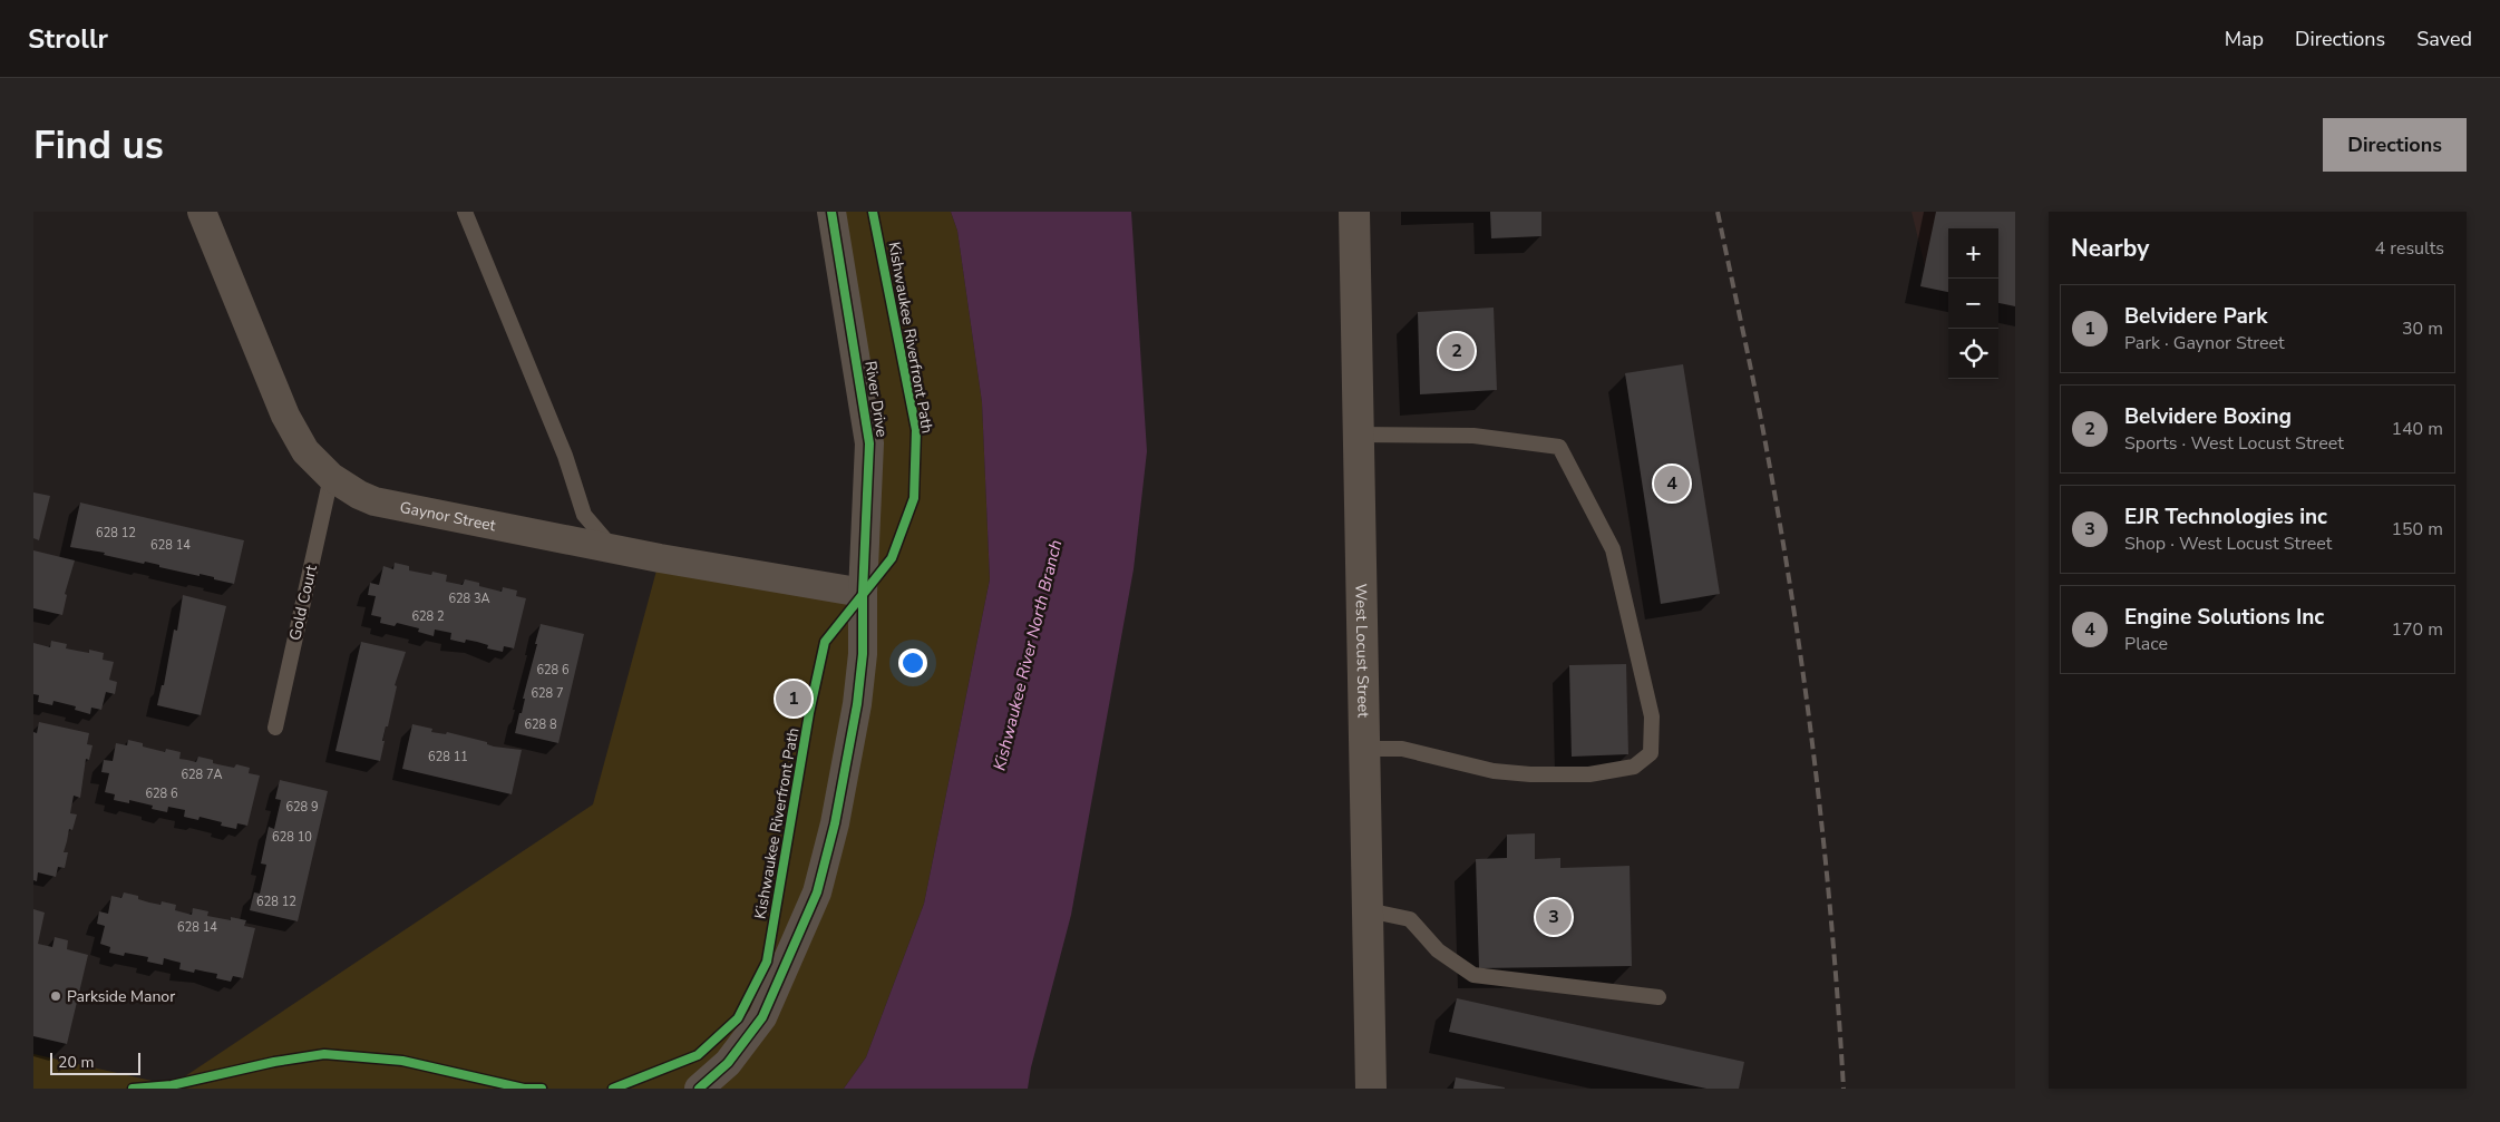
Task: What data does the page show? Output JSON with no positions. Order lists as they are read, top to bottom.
{
  "streets": {
    "street": ["River Drive", "Gaynor Street", "West Locust Street"],
    "lane": ["Gold Court"],
    "cycle path": ["Kishwaukee Riverfront Path"]
  },
  "crossings": [
    ["River Drive", "Gaynor Street"],
    ["Gaynor Street", "Gold Court"]
  ],
  "water": ["Kishwaukee River North Branch"],
  "places": ["Parkside Manor"],
  "house_numbers": [
    "628 12",
    "628 14",
    "628 3A",
    "628 2",
    "628 6",
    "628 7",
    "628 8",
    "628 11",
    "628 7A",
    "628 6",
    "628 9",
    "628 10",
    "628 12",
    "628 14"
  ],
  "scale_bar": "20 m",
  "page": {
    "header": "Strollr",
    "nav": ["Map", "Directions", "Saved"],
    "buttons": "Directions",
    "title": "Find us",
    "heading": ["Nearby", "4 results"],
    "map_buttons": ["+", "−"],
    "list": [
      {
        "mark": "1",
        "name": "Belvidere Park",
        "note": "Park · Gaynor Street",
        "value": "30 m"
      },
      {
        "mark": "2",
        "name": "Belvidere Boxing",
        "note": "Sports · West Locust Street",
        "value": "140 m"
      },
      {
        "mark": "3",
        "name": "EJR Technologies inc",
        "note": "Shop · West Locust Street",
        "value": "150 m"
      },
      {
        "mark": "4",
        "name": "Engine Solutions Inc",
        "note": "Place",
        "value": "170 m"
      }
    ],
    "pins": [
      "2",
      "4",
      "1",
      "3"
    ],
    "scale": "20 m"
  }
}
